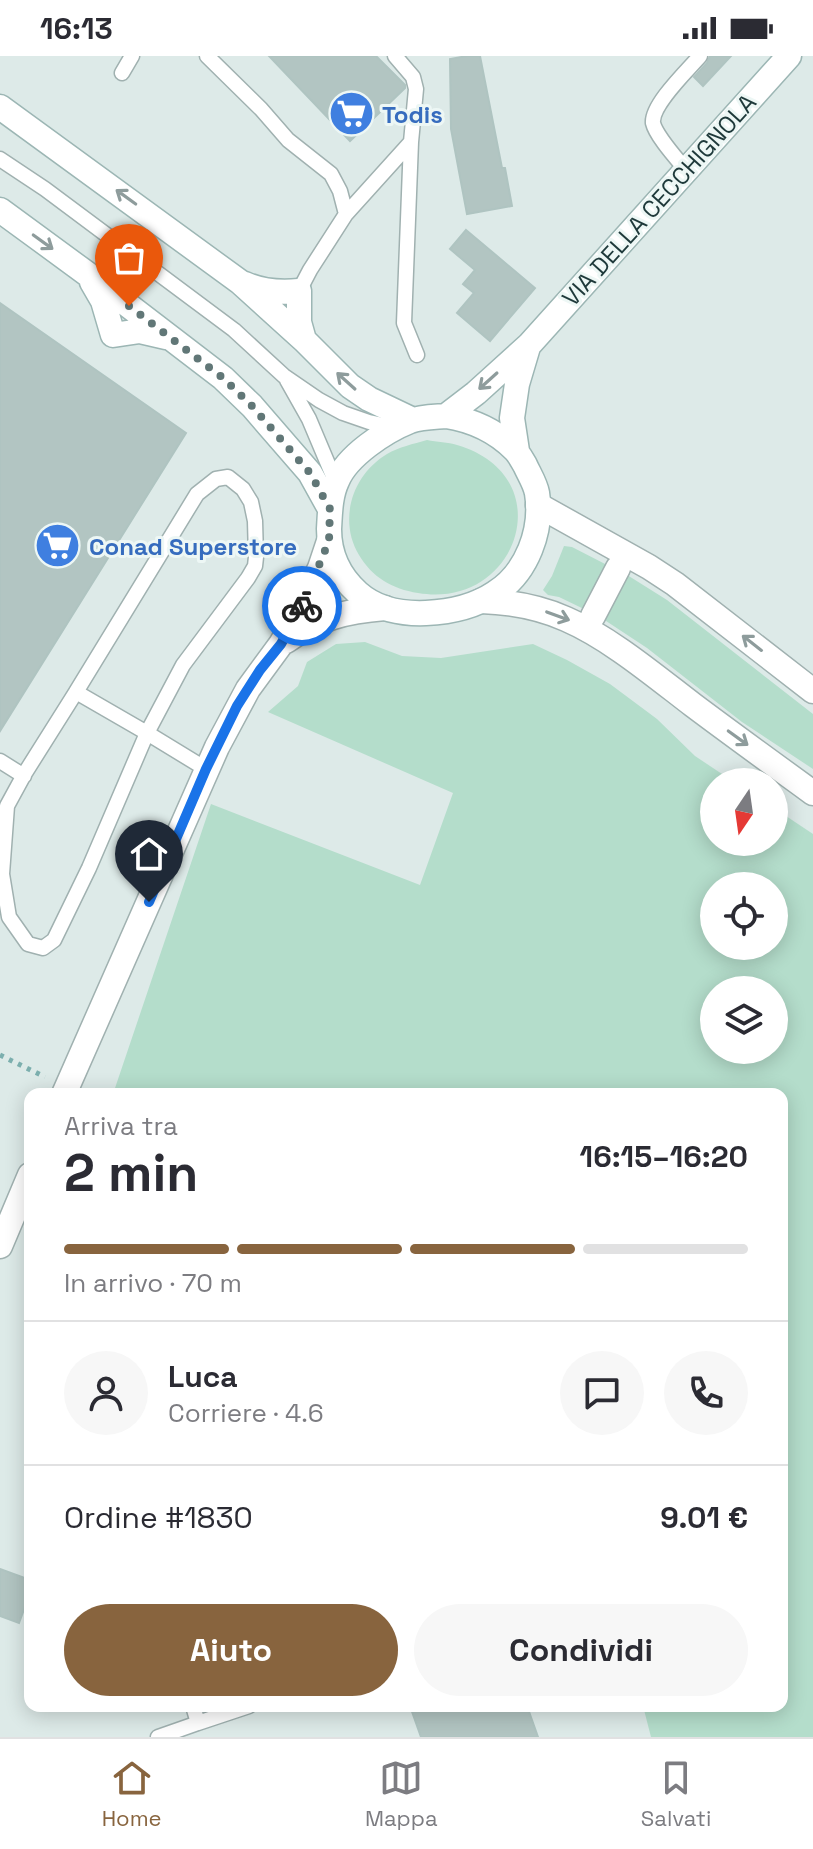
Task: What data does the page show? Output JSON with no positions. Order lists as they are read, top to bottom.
{
  "streets": {
    "street": ["VIA DELLA CECCHIGNOLA"]
  },
  "places": {
    "supermarket": ["Todis", "Conad Superstore"]
  },
  "north": "bottom",
  "page": {
    "status": "16:13",
    "heading": ["2 min", "Arriva tra", "16:15–16:20"],
    "panel": [
      "Luca",
      "Corriere · 4.6",
      "Ordine #1830",
      "9.01 €"
    ],
    "bar": "In arrivo · 70 m",
    "buttons": ["Aiuto", "Condividi"],
    "tabs": ["Home", "Mappa", "Salvati"]
  }
}
